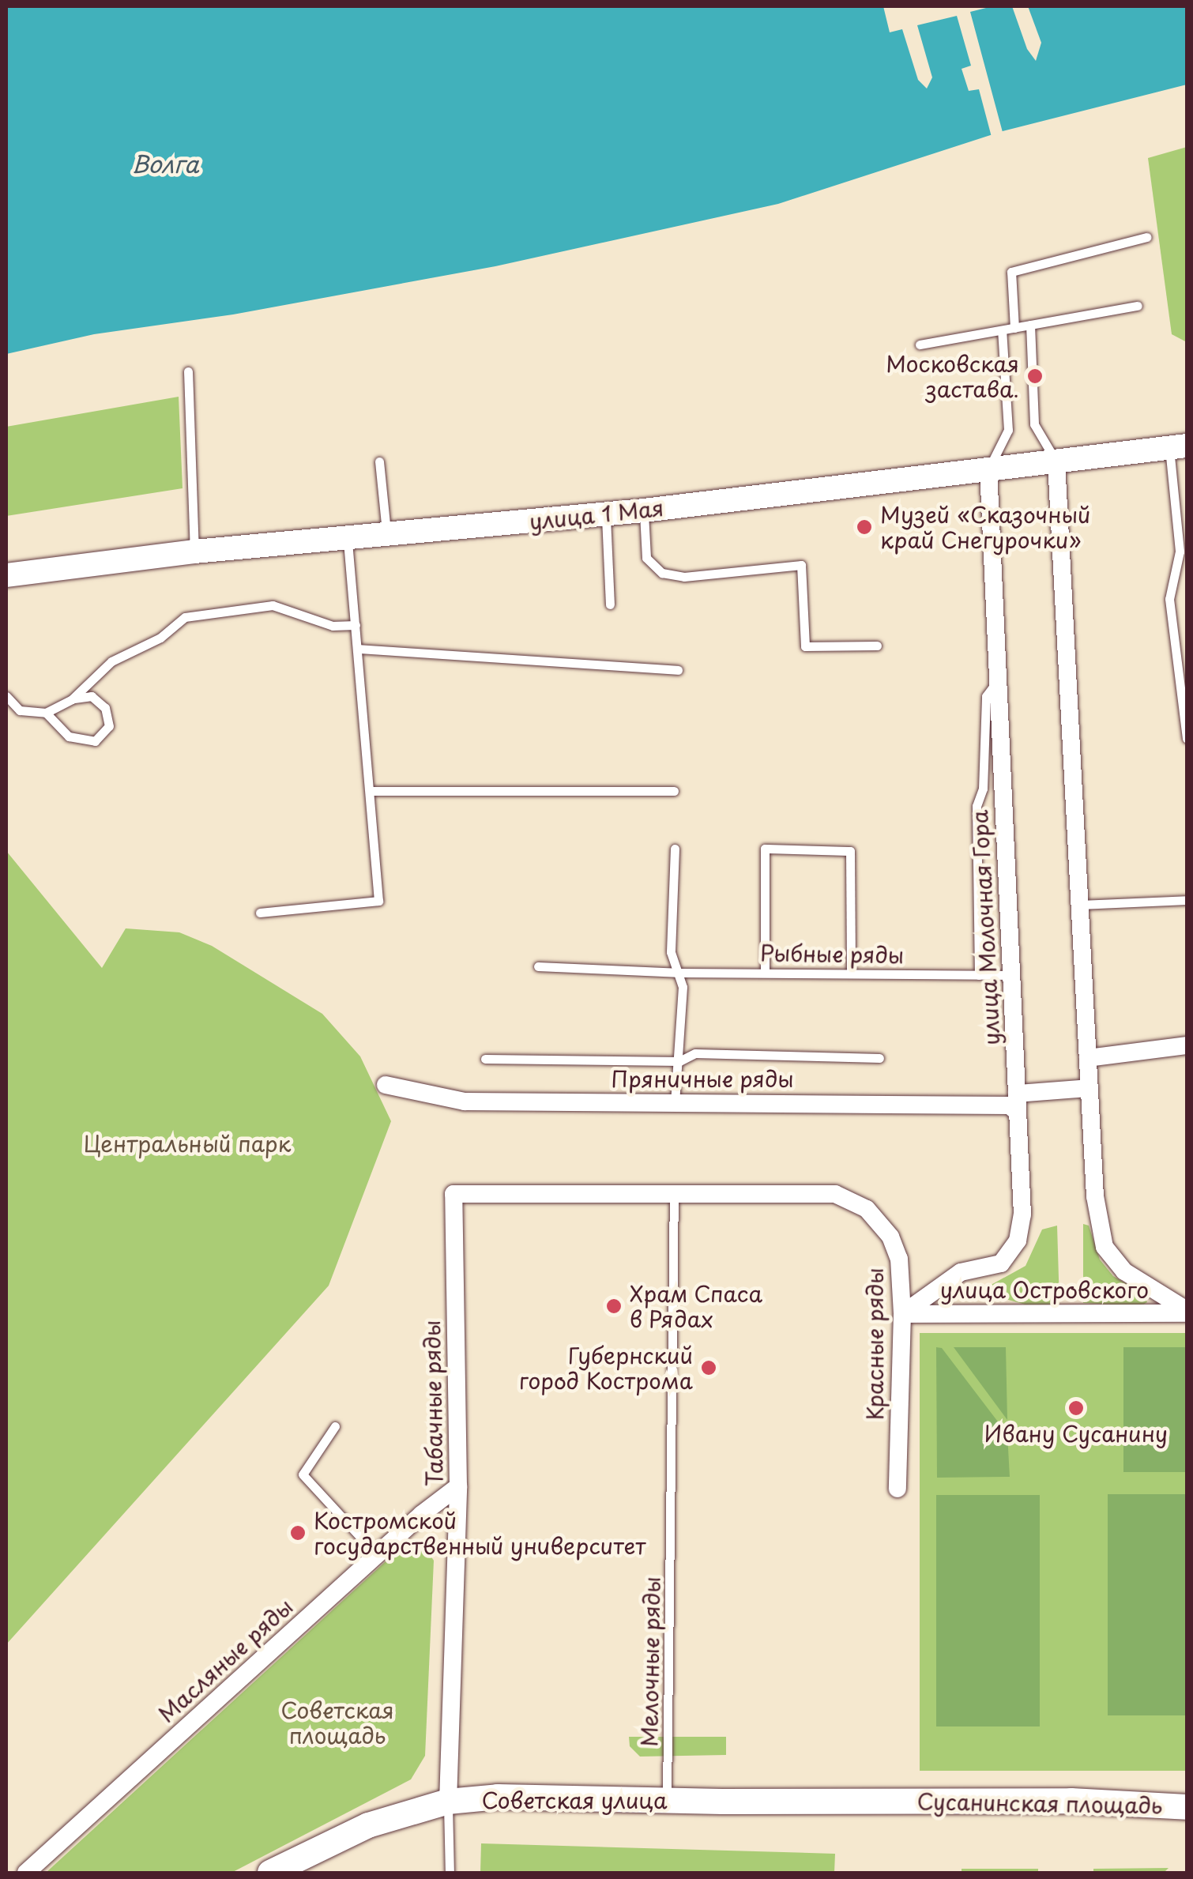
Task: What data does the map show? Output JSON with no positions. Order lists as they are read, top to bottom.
{
  "streets": {
    "main road": ["Советская улица", "Сусанинская площадь"],
    "street": [
      "улица 1 Мая",
      "улица Молочная Гора",
      "Пряничные ряды",
      "улица Островского",
      "Красные ряды",
      "Табачные ряды",
      "Масляные ряды"
    ],
    "lane": ["Рыбные ряды", "Мелочные ряды"]
  },
  "crossings": [
    ["улица 1 Мая", "улица Молочная Гора"],
    ["улица Молочная Гора", "Рыбные ряды"],
    ["улица Молочная Гора", "Пряничные ряды"],
    ["улица Молочная Гора", "улица Островского"],
    ["улица Молочная Гора", "Красные ряды"],
    ["улица Островского", "Красные ряды"],
    ["Красные ряды", "Табачные ряды"],
    ["Красные ряды", "Мелочные ряды"],
    ["Табачные ряды", "Масляные ряды"],
    ["Табачные ряды", "Мелочные ряды"],
    ["Табачные ряды", "Советская улица"],
    ["Мелочные ряды", "Советская улица"],
    ["Советская улица", "Сусанинская площадь"]
  ],
  "water": ["Волга"],
  "parks": ["Центральный парк", "Советская площадь"],
  "places": [
    "Московская застава.",
    "Музей «Сказочный край Снегурочки»",
    "Храм Спаса в Рядах",
    "Губернский город Кострома",
    "Ивану Сусанину",
    "Костромской государственный университет"
  ]
}
